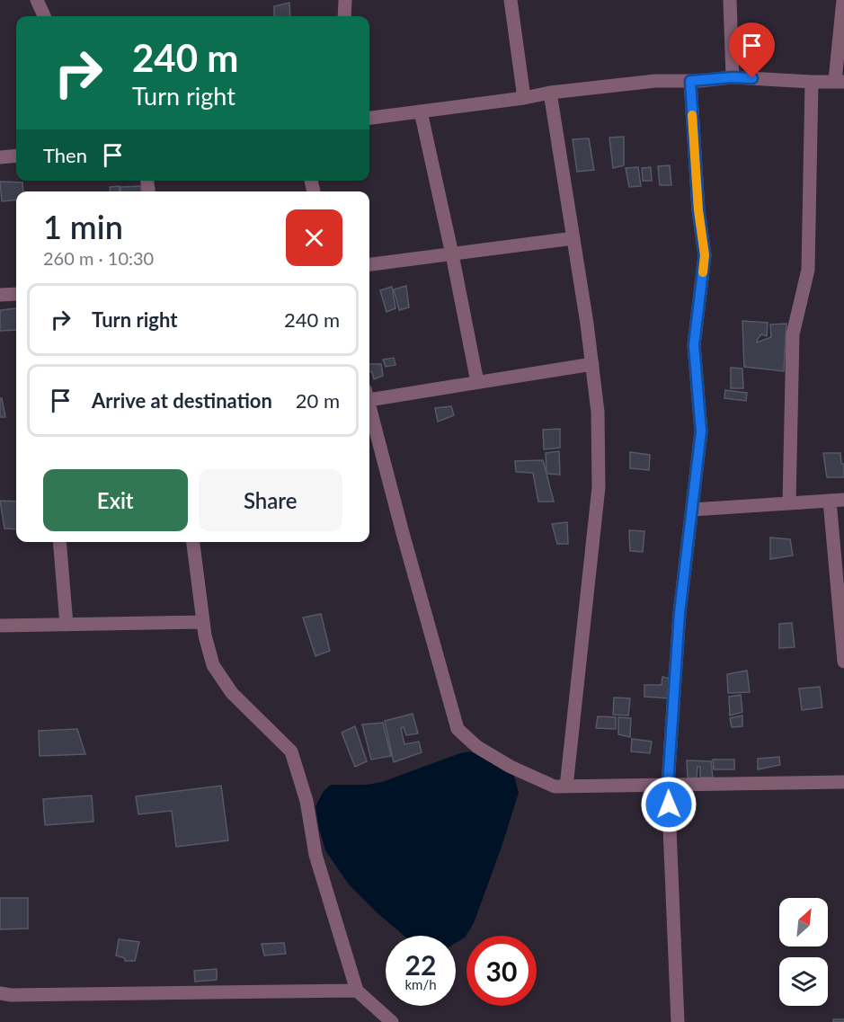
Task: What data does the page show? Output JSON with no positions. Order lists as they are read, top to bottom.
{
  "north": "top right",
  "page": {
    "turn": ["240 m", "Turn right"],
    "then": "Then",
    "heading": ["1 min", "260 m · 10:30"],
    "list": [
      {
        "name": "Turn right",
        "value": "240 m"
      },
      {
        "name": "Arrive at destination",
        "value": "20 m"
      }
    ],
    "buttons": ["Exit", "Share"],
    "speed": "22 km/h",
    "limit": "30"
  }
}
